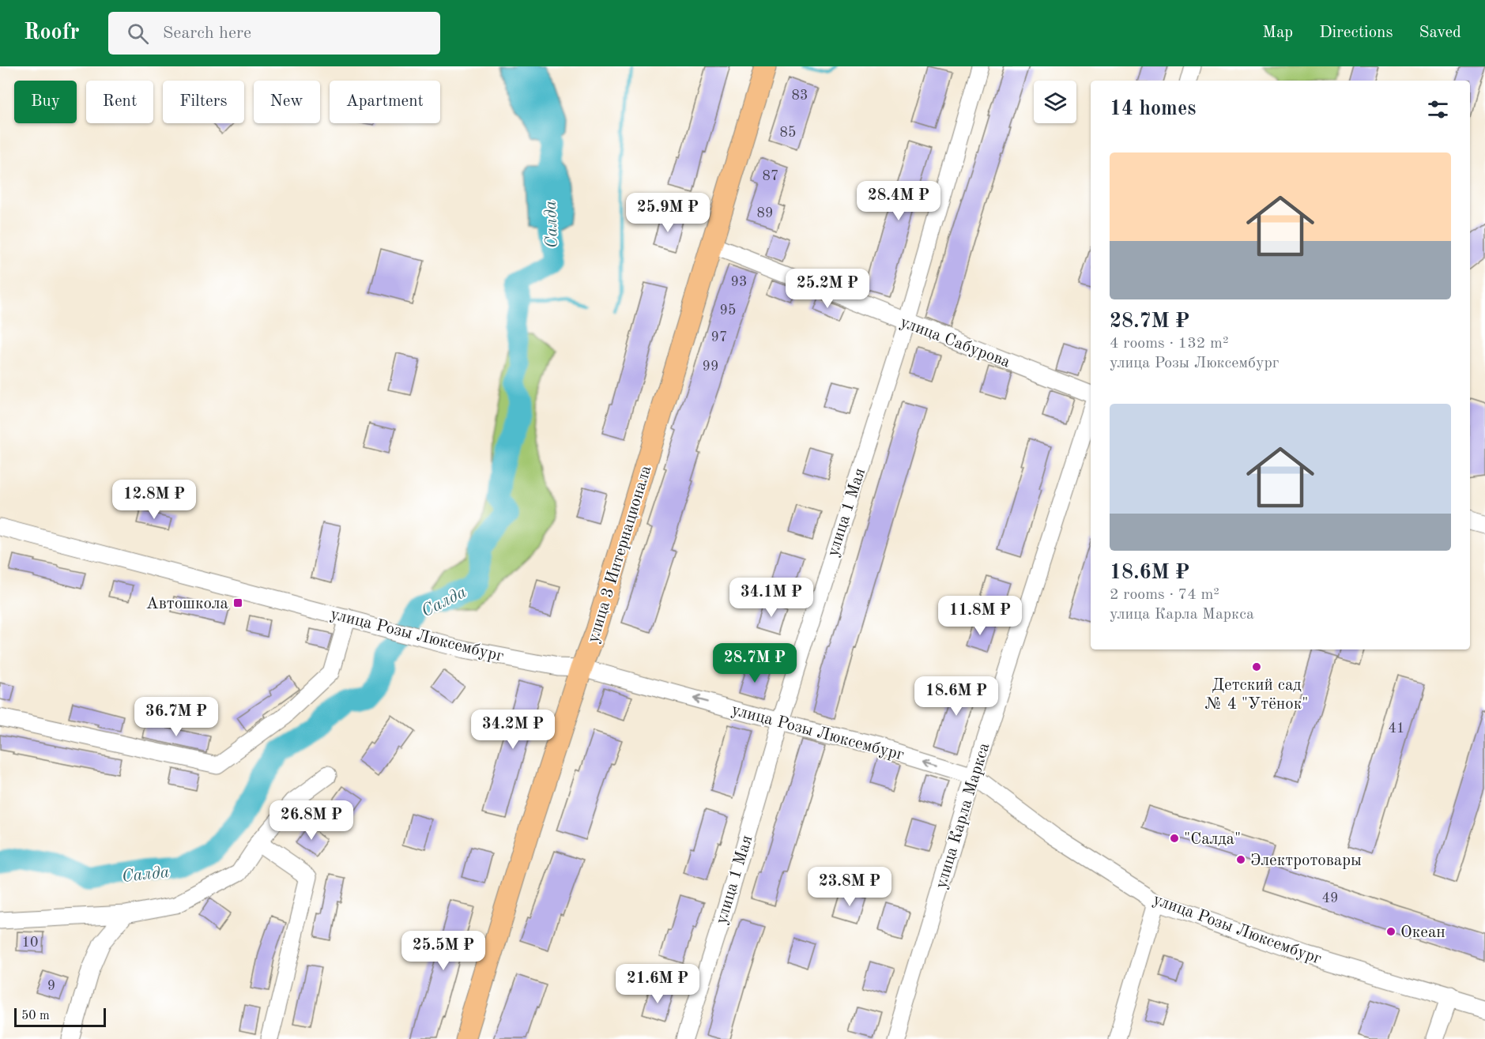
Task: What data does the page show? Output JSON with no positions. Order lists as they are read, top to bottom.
{
  "streets": {
    "main road": ["улица 3 Интернационала"],
    "street": [
      "улица Сабурова",
      "улица 1 Мая",
      "улица Розы Люксембург",
      "улица Карла Маркса"
    ]
  },
  "crossings": [
    ["улица Сабурова", "улица 1 Мая"],
    ["улица Сабурова", "улица 3 Интернационала"],
    ["улица 1 Мая", "улица Розы Люксембург"],
    ["улица 3 Интернационала", "улица Розы Люксембург"],
    ["улица Розы Люксембург", "улица Карла Маркса"]
  ],
  "water": ["Салда"],
  "places": {
    "transit": ["Автошкола"],
    "other": [
      "Детский сад № 4 \"Утёнок\"",
      "\"Салда\"",
      "Электротовары",
      "Океан"
    ]
  },
  "house_numbers": [
    "83",
    "85",
    "87",
    "89",
    "93",
    "95",
    "97",
    "99",
    "41",
    "49",
    "10",
    "9"
  ],
  "scale_bar": "50 m",
  "page": {
    "header": "Roofr",
    "search": "Search here",
    "nav": ["Map", "Directions", "Saved"],
    "chip": [
      "Buy",
      "Rent",
      "Filters",
      "New",
      "Apartment"
    ],
    "heading": "14 homes",
    "list": [
      {
        "name": "28.7M ₽",
        "note": "4 rooms · 132 m² · улица Розы Люксембург"
      },
      {
        "name": "18.6M ₽",
        "note": "2 rooms · 74 m² · улица Карла Маркса"
      }
    ],
    "price": [
      "28.4M ₽",
      "25.9M ₽",
      "25.2M ₽",
      "12.8M ₽",
      "34.1M ₽",
      "11.8M ₽",
      "28.7M ₽",
      "18.6M ₽",
      "36.7M ₽",
      "34.2M ₽",
      "26.8M ₽",
      "23.8M ₽",
      "25.5M ₽",
      "21.6M ₽"
    ],
    "scale": "50 m"
  }
}
